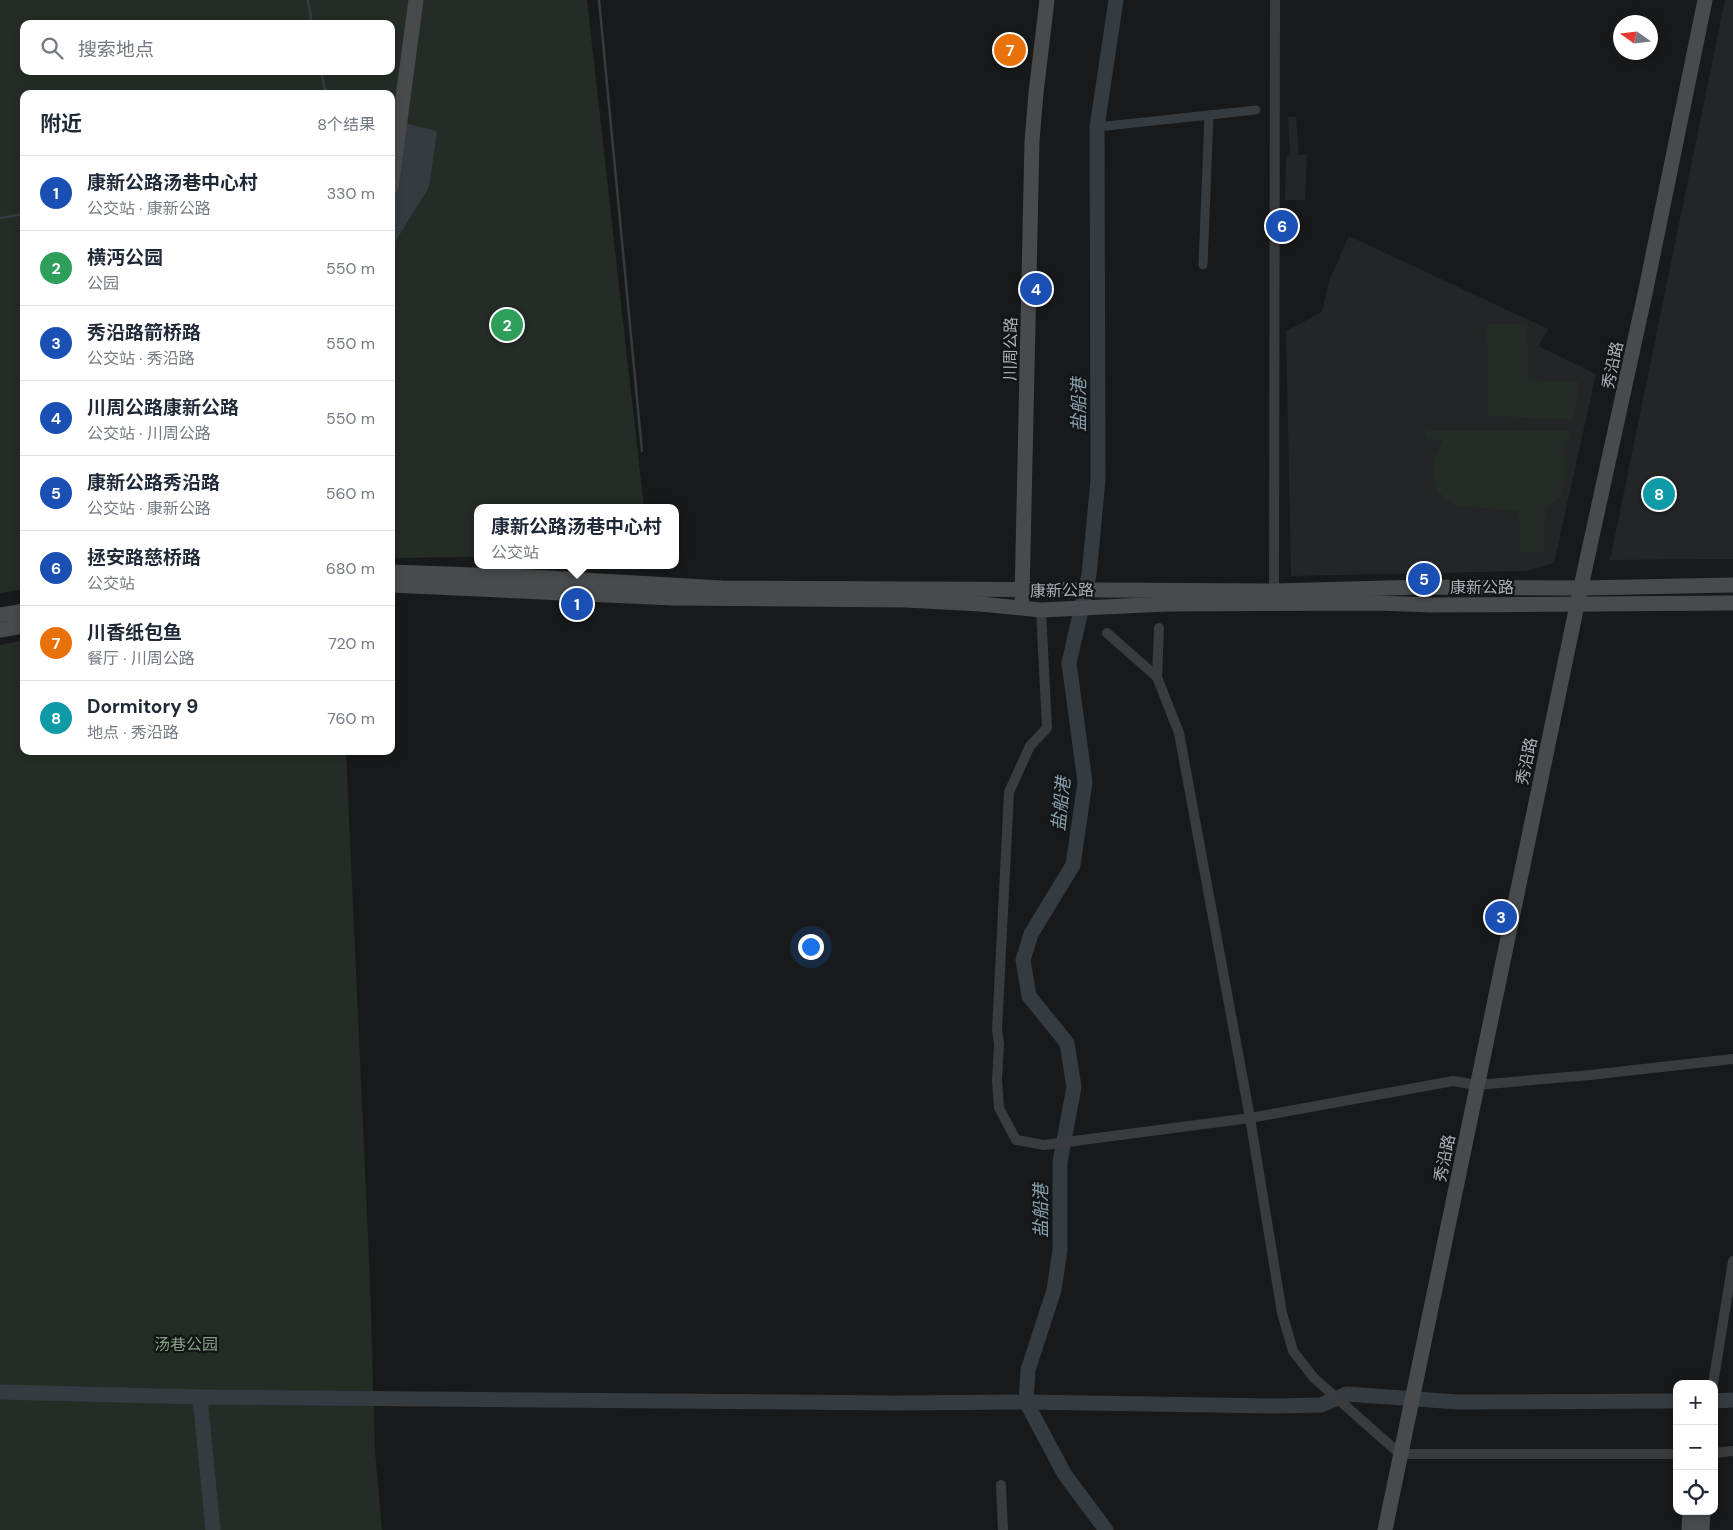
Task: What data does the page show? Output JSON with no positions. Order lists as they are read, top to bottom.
{
  "streets": {
    "main road": ["川周公路", "秀沿路", "康新公路"]
  },
  "crossings": [
    ["川周公路", "康新公路"],
    ["秀沿路", "康新公路"]
  ],
  "water": ["盐船港"],
  "parks": ["汤巷公园"],
  "north": "left",
  "page": {
    "search": "搜索地点",
    "pins": [
      "7",
      "6",
      "4",
      "2",
      "8",
      "5",
      "1",
      "3"
    ],
    "heading": ["附近", "8个结果"],
    "list": [
      {
        "mark": "1",
        "name": "康新公路汤巷中心村",
        "note": "公交站 · 康新公路",
        "value": "330 m"
      },
      {
        "mark": "2",
        "name": "横沔公园",
        "note": "公园",
        "value": "550 m"
      },
      {
        "mark": "3",
        "name": "秀沿路箭桥路",
        "note": "公交站 · 秀沿路",
        "value": "550 m"
      },
      {
        "mark": "4",
        "name": "川周公路康新公路",
        "note": "公交站 · 川周公路",
        "value": "550 m"
      },
      {
        "mark": "5",
        "name": "康新公路秀沿路",
        "note": "公交站 · 康新公路",
        "value": "560 m"
      },
      {
        "mark": "6",
        "name": "拯安路慈桥路",
        "note": "公交站",
        "value": "680 m"
      },
      {
        "mark": "7",
        "name": "川香纸包鱼",
        "note": "餐厅 · 川周公路",
        "value": "720 m"
      },
      {
        "mark": "8",
        "name": "Dormitory 9",
        "note": "地点 · 秀沿路",
        "value": "760 m"
      }
    ],
    "popup": ["康新公路汤巷中心村", "公交站"],
    "map_buttons": ["+", "−"]
  }
}
